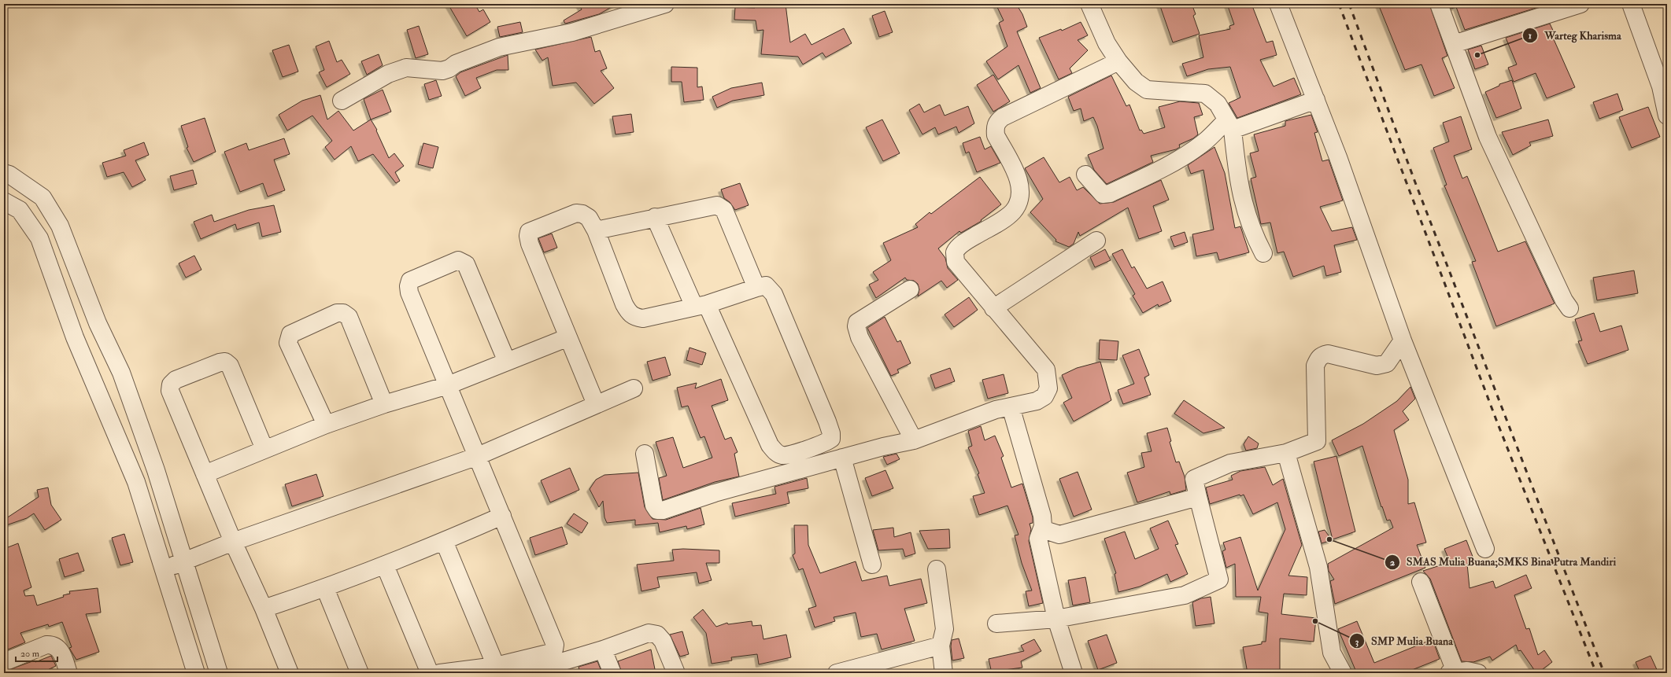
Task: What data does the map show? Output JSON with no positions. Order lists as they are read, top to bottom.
{
  "places": ["Warteg Kharisma", "SMAS Mulia Buana;SMKS Bina Putra Mandiri", "SMP Mulia Buana"],
  "scale_bar": "20 m"
}
